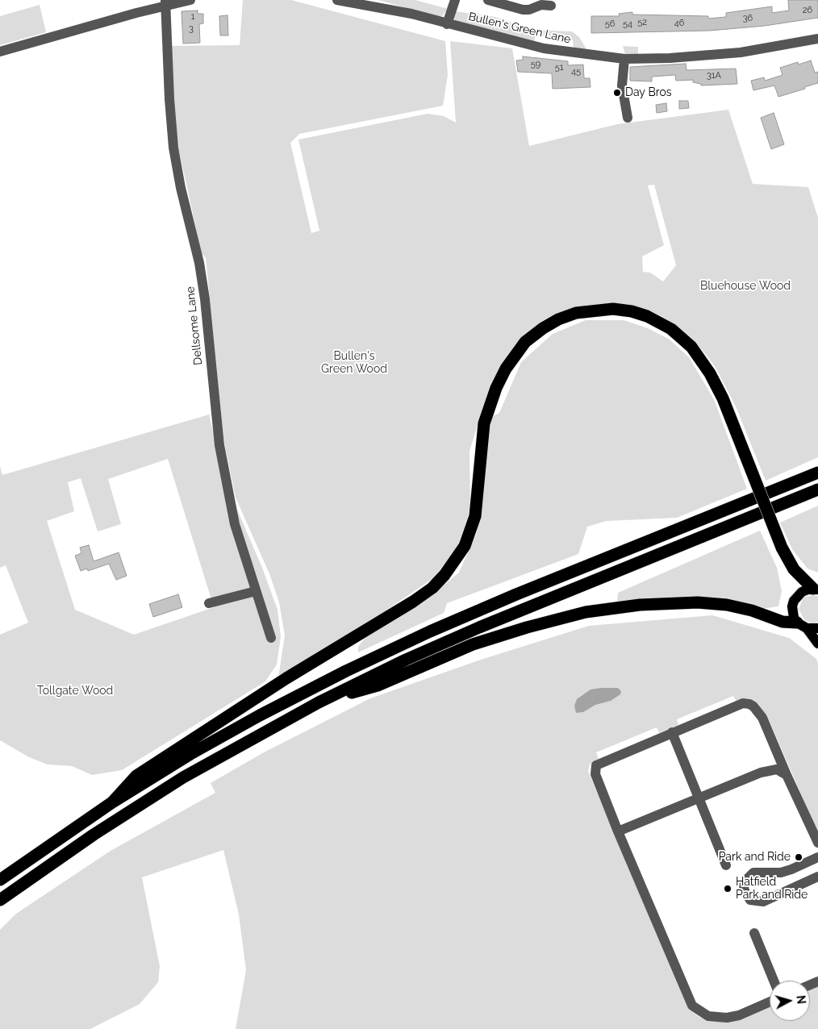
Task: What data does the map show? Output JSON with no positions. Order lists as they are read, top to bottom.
{
  "streets": {
    "street": ["Bullen's Green Lane", "Dellsome Lane"]
  },
  "parks": ["Bluehouse Wood", "Bullen's Green Wood", "Tollgate Wood"],
  "places": ["Day Bros", "Park and Ride", "Hatfield Park and Ride"],
  "house_numbers": [
    "26",
    "1",
    "36",
    "52",
    "46",
    "56",
    "54",
    "3",
    "59",
    "51",
    "45",
    "31A"
  ],
  "north": "right"
}
